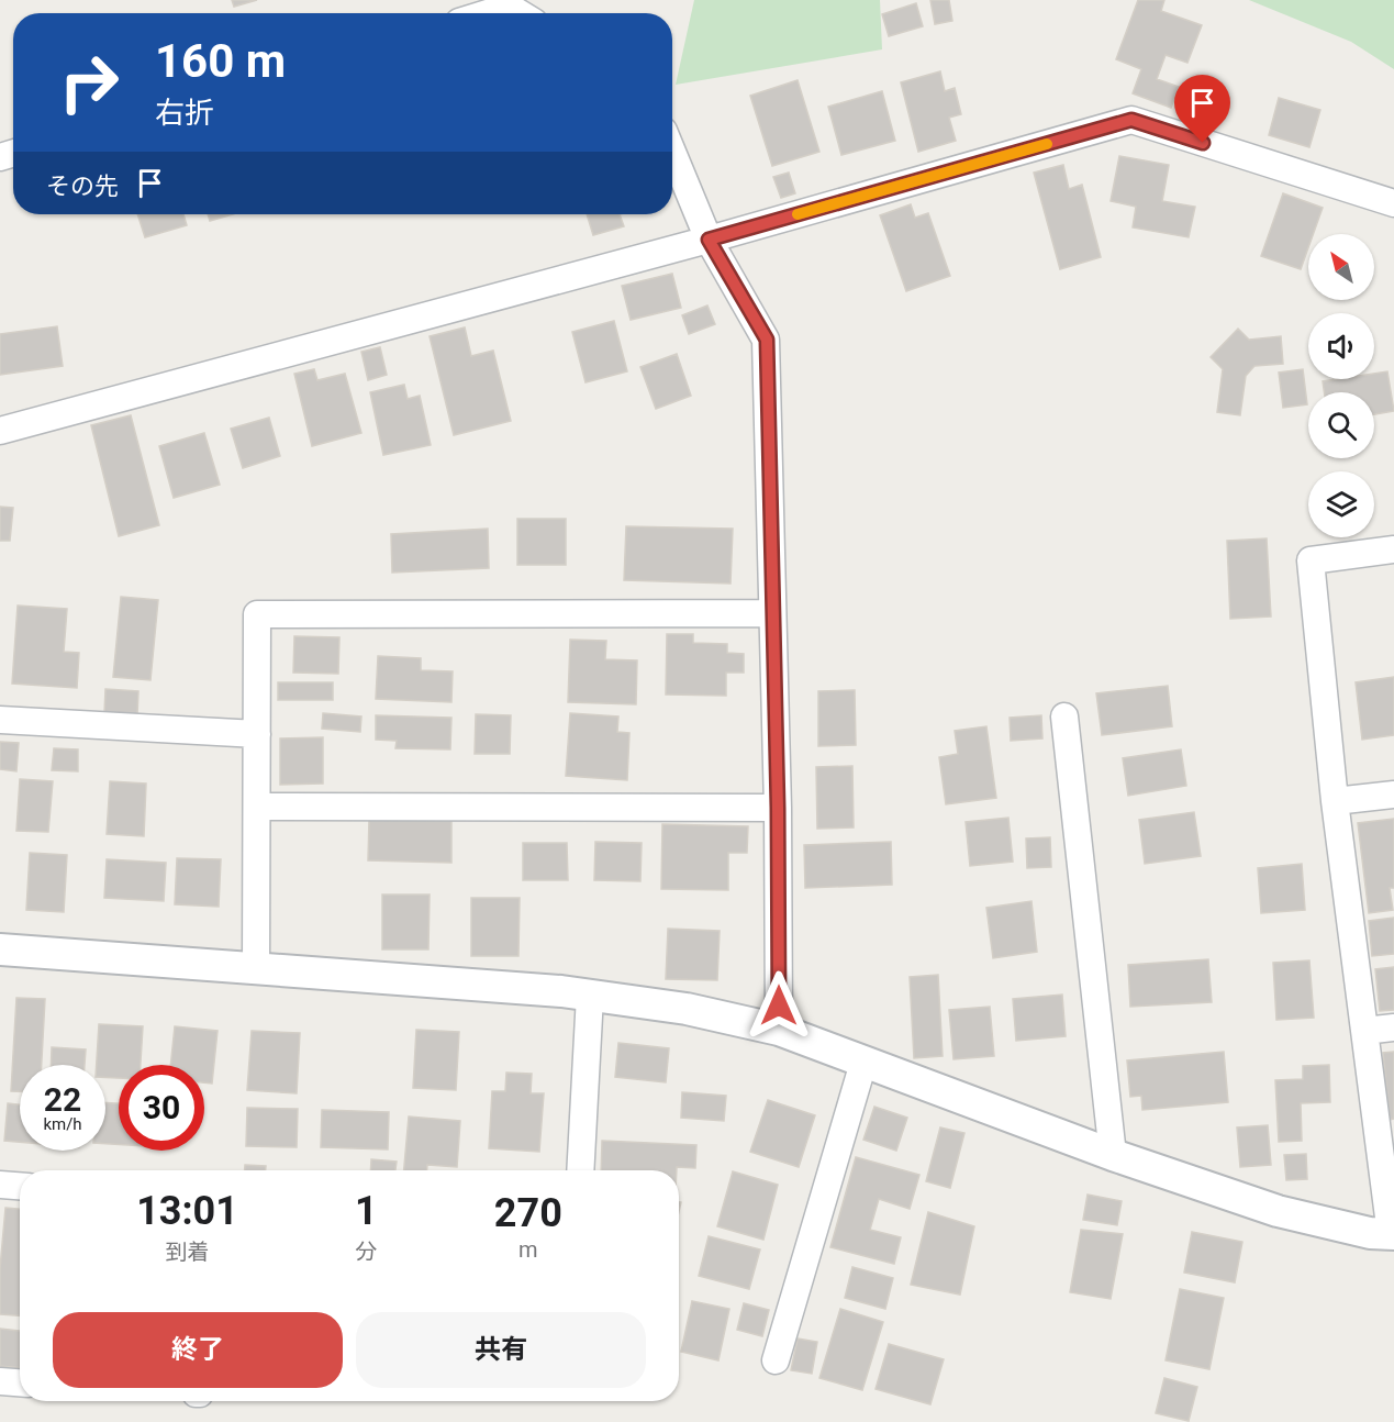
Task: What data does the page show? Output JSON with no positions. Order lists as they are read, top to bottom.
{
  "north": "top left",
  "page": {
    "turn": ["160 m", "右折"],
    "then": "その先",
    "speed": "22 km/h",
    "limit": "30",
    "eta": [
      "13:01",
      "到着",
      "1",
      "分",
      "270",
      "m"
    ],
    "buttons": ["終了", "共有"]
  }
}
